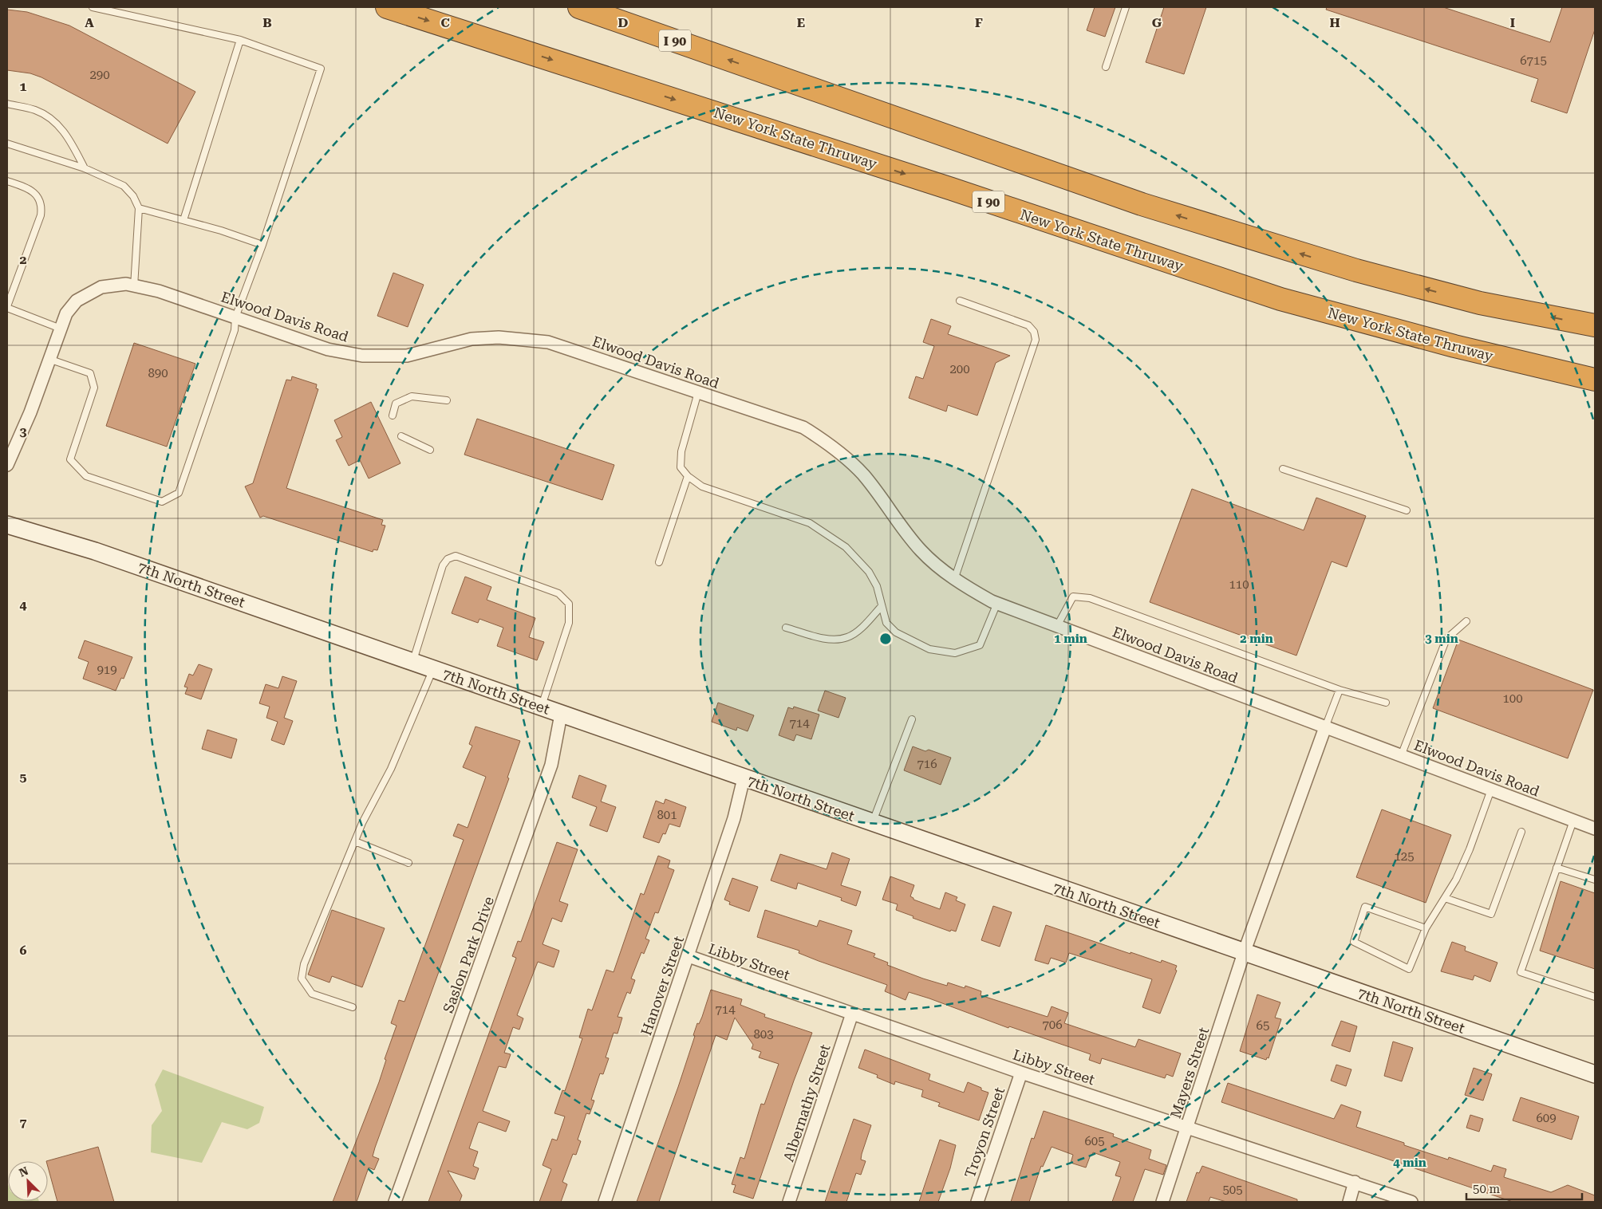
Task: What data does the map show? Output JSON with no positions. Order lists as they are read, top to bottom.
{
  "streets": {
    "highway": ["I 90", "New York State Thruway"],
    "street": [
      "Elwood Davis Road",
      "7th North Street",
      "Saslon Park Drive",
      "Libby Street",
      "Hanover Street",
      "Mayers Street",
      "Albernathy Street",
      "Troyon Street"
    ]
  },
  "crossings": [
    ["7th North Street", "Saslon Park Drive"],
    ["7th North Street", "Hanover Street"],
    ["7th North Street", "Mayers Street"],
    ["Libby Street", "Hanover Street"],
    ["Libby Street", "Mayers Street"],
    ["Libby Street", "Albernathy Street"],
    ["Libby Street", "Troyon Street"]
  ],
  "house_numbers": [
    "6715",
    "290",
    "200",
    "890",
    "110",
    "919",
    "100",
    "714",
    "716",
    "801",
    "125",
    "714",
    "706",
    "65",
    "803",
    "609",
    "605",
    "505"
  ],
  "scale_bar": "50 m",
  "north": "top left",
  "grid": {
    "columns": [
      "A",
      "B",
      "C",
      "D",
      "E",
      "F",
      "G",
      "H",
      "I"
    ],
    "rows": [
      "1",
      "2",
      "3",
      "4",
      "5",
      "6",
      "7"
    ]
  },
  "rings": [
    "1 min",
    "2 min",
    "3 min",
    "4 min"
  ]
}
